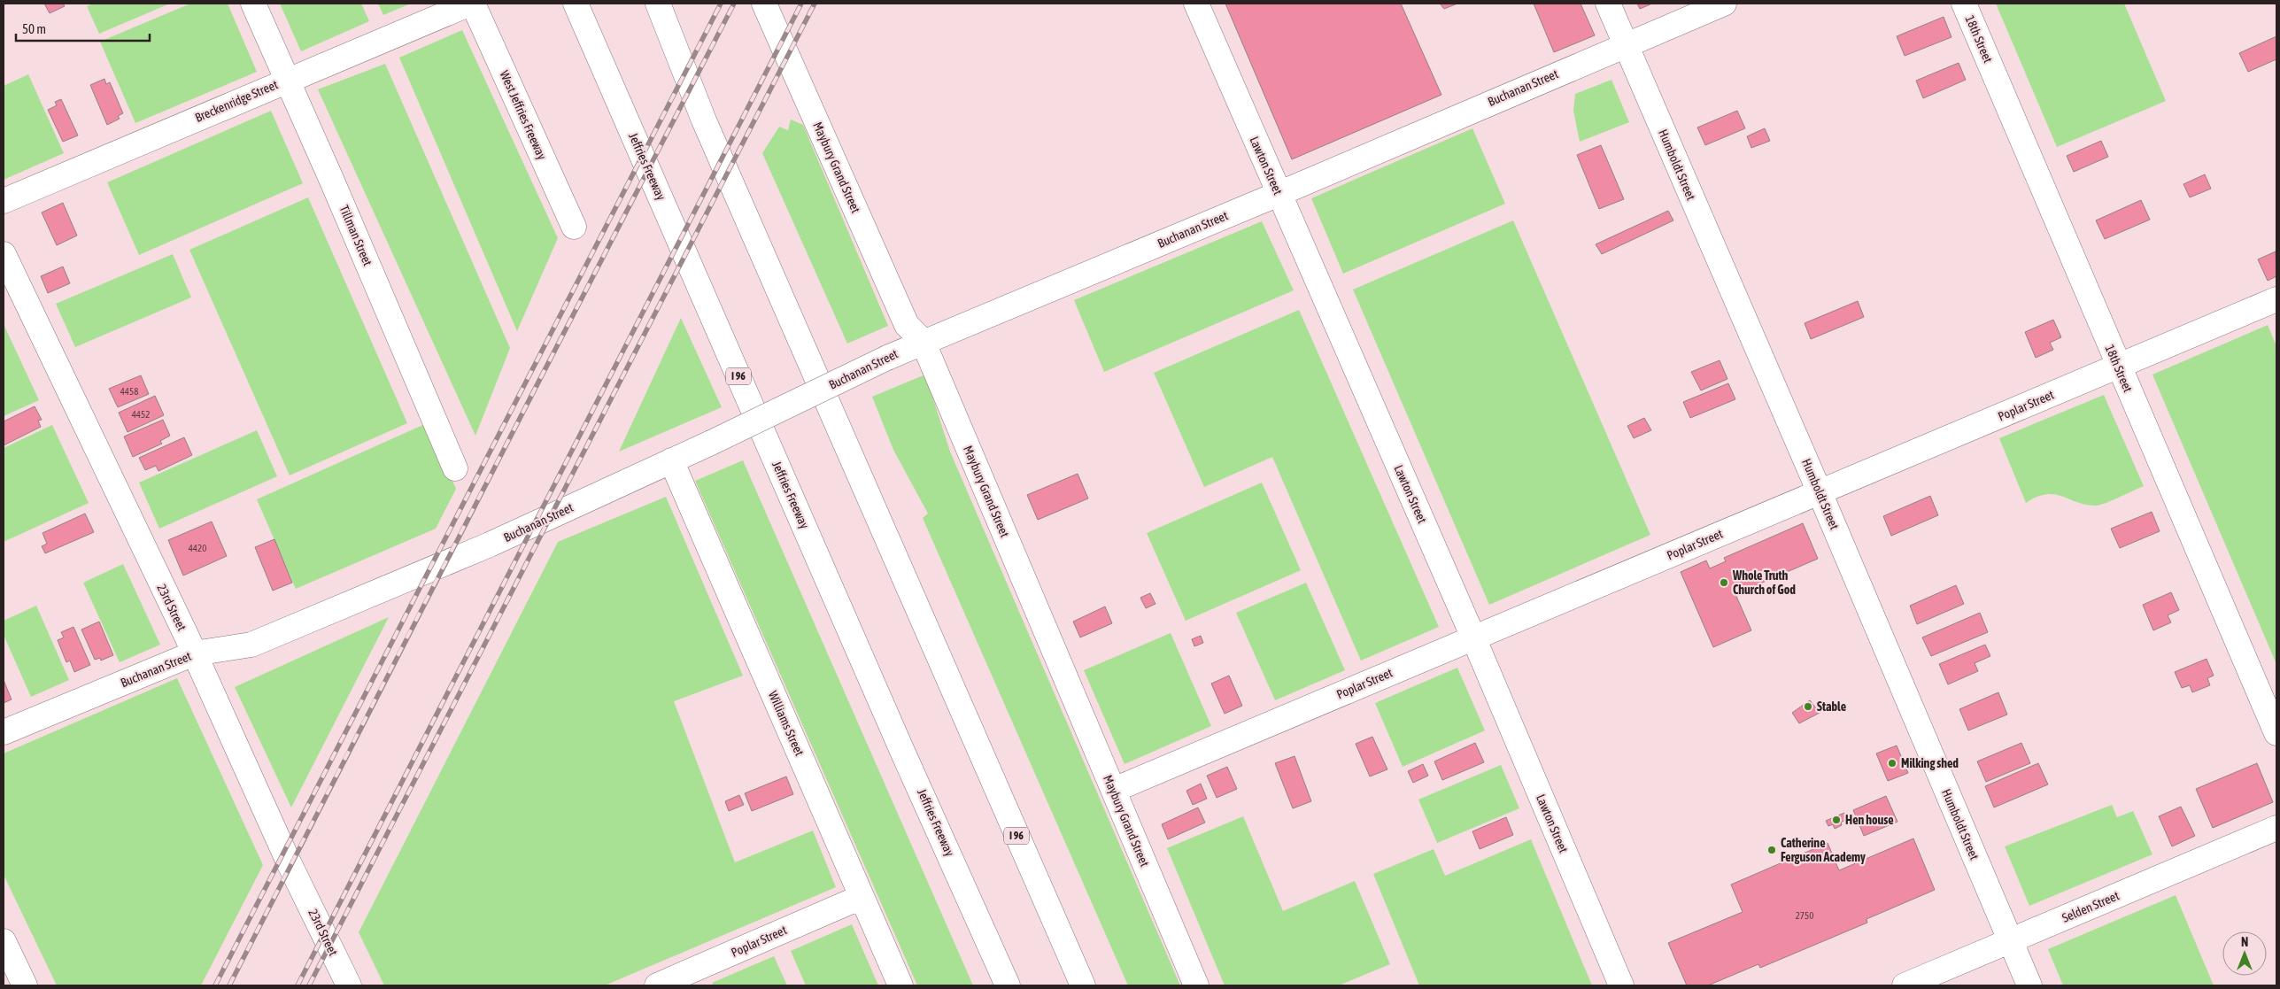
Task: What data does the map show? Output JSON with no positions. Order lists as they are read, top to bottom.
{
  "streets": {
    "main road": [
      "18th Street",
      "Buchanan Street",
      "Breckenridge Street",
      "West Jeffries Freeway",
      "Humboldt Street",
      "Lawton Street",
      "Jeffries Freeway",
      "Maybury Grand Street",
      "Tillman Street",
      "I 96",
      "Poplar Street",
      "23rd Street",
      "Williams Street",
      "Selden Street"
    ]
  },
  "crossings": [
    ["18th Street", "Poplar Street"],
    ["Buchanan Street", "Humboldt Street"],
    ["Buchanan Street", "Lawton Street"],
    ["Buchanan Street", "Maybury Grand Street"],
    ["Buchanan Street", "23rd Street"],
    ["Buchanan Street", "Williams Street"],
    ["Breckenridge Street", "West Jeffries Freeway"],
    ["Breckenridge Street", "Tillman Street"],
    ["Humboldt Street", "Poplar Street"],
    ["Humboldt Street", "Selden Street"],
    ["Lawton Street", "Poplar Street"],
    ["Maybury Grand Street", "Poplar Street"],
    ["Poplar Street", "Williams Street"]
  ],
  "places": [
    "Whole Truth Church of God",
    "Stable",
    "Milking shed",
    "Hen house",
    "Catherine Ferguson Academy"
  ],
  "house_numbers": [
    "4458",
    "4452",
    "4420",
    "2750"
  ],
  "scale_bar": "50 m",
  "north": "top"
}
